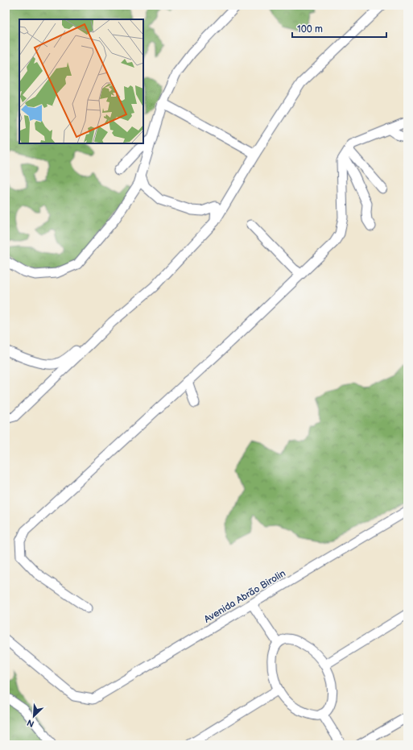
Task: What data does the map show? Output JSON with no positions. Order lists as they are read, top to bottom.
{
  "streets": {
    "street": ["Avenida Abrão Birolin"]
  },
  "scale_bar": "100 m",
  "north": "bottom left"
}
